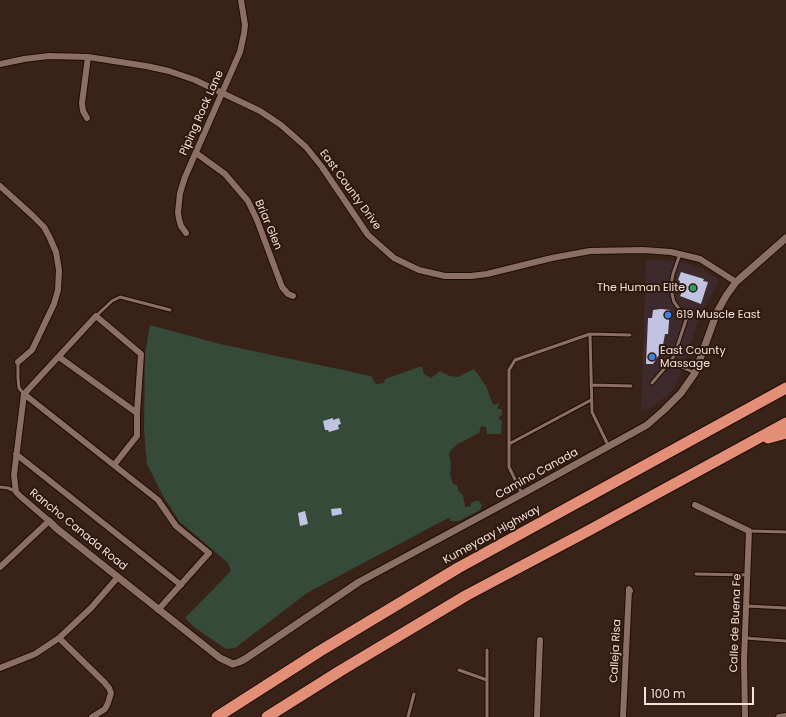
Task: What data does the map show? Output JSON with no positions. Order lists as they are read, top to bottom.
{
  "streets": {
    "highway": ["Kumeyaay Highway"],
    "street": [
      "Piping Rock Lane",
      "East County Drive",
      "Briar Glen",
      "Camino Canada",
      "Rancho Canada Road",
      "Calle de Buena Fe",
      "Calleja Risa"
    ]
  },
  "crossings": [
    ["Piping Rock Lane", "East County Drive"],
    ["Piping Rock Lane", "Briar Glen"],
    ["East County Drive", "Camino Canada"],
    ["Camino Canada", "Rancho Canada Road"]
  ],
  "places": ["The Human Elite", "619 Muscle East", "East County Massage"],
  "scale_bar": "100 m"
}
